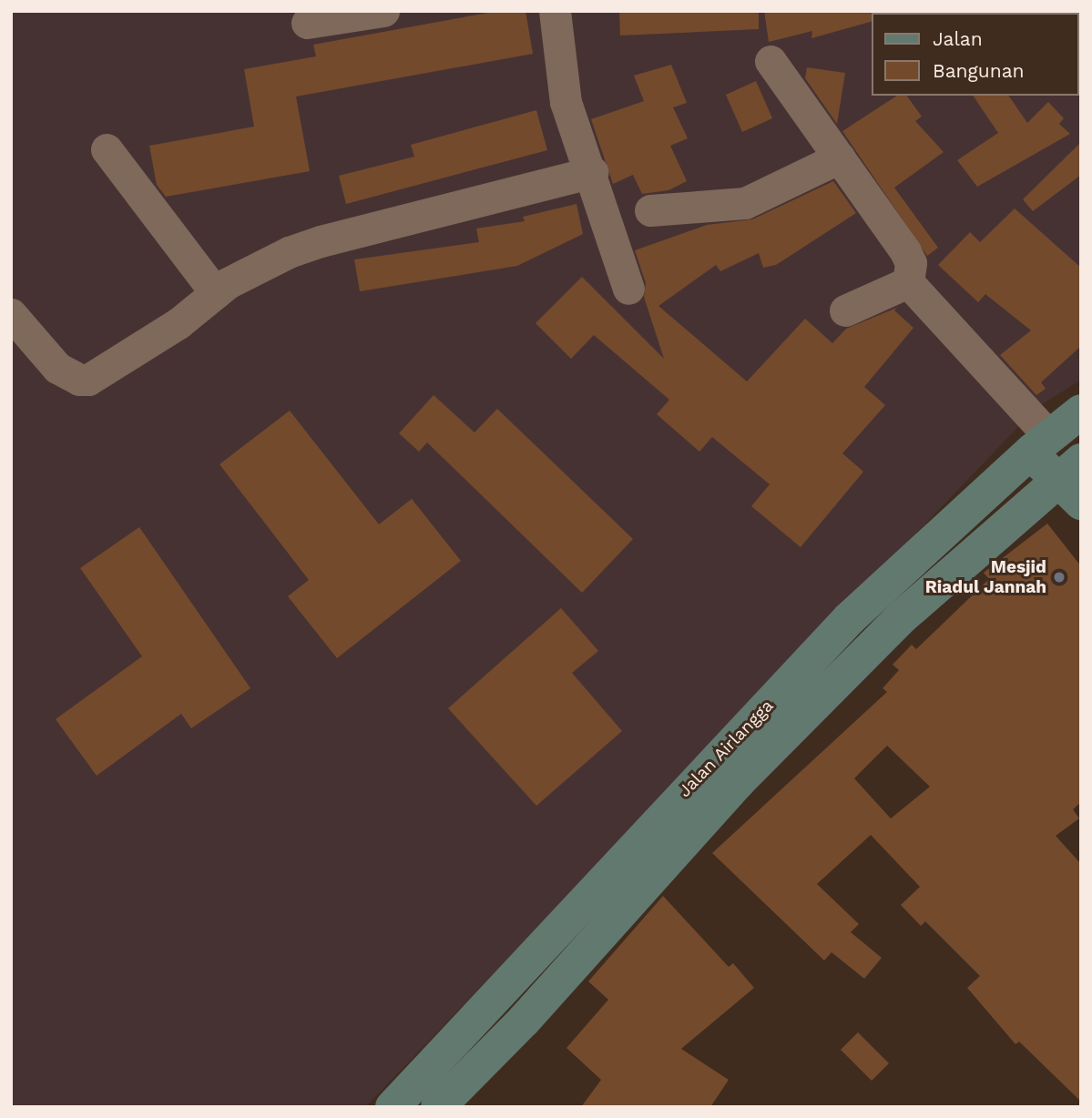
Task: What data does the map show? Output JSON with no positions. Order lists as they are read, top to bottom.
{
  "streets": {
    "main road": ["Jalan Airlangga"]
  },
  "places": ["Mesjid Riadul Jannah"],
  "legend": ["Jalan", "Bangunan"]
}
